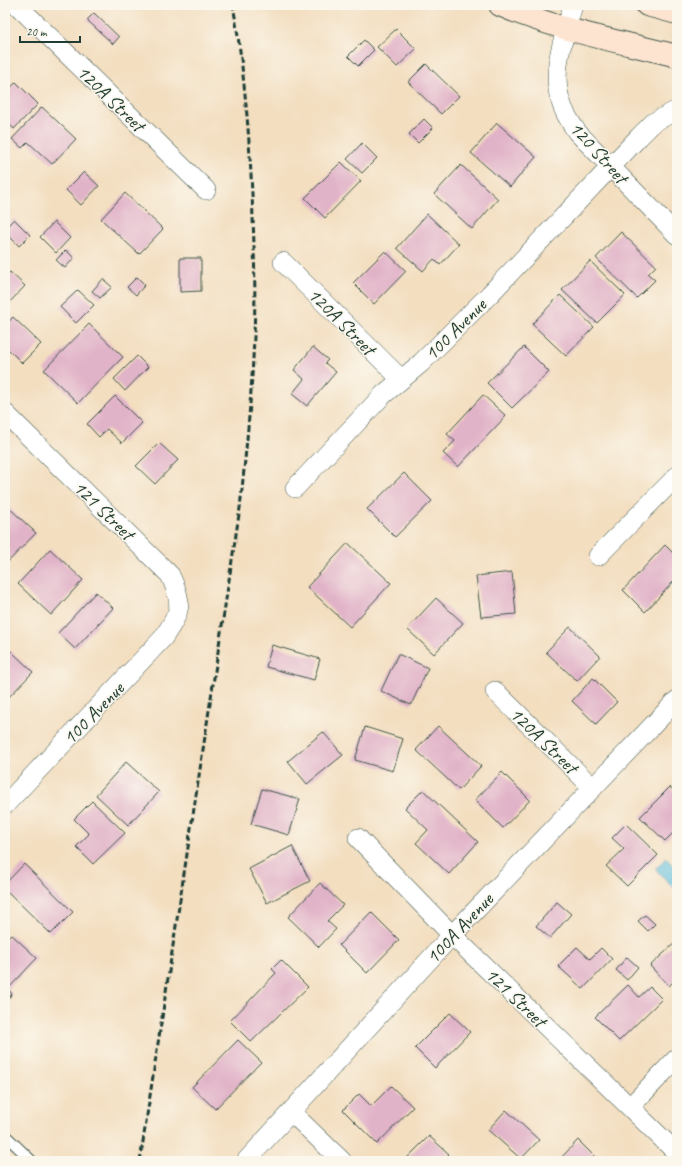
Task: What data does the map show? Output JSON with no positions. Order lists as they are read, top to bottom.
{
  "streets": {
    "street": [
      "120A Street",
      "120 Street",
      "100 Avenue",
      "121 Street",
      "100A Avenue"
    ]
  },
  "crossings": [
    ["120A Street", "100 Avenue"],
    ["120A Street", "100A Avenue"],
    ["120 Street", "100 Avenue"],
    ["100 Avenue", "121 Street"],
    ["121 Street", "100A Avenue"]
  ],
  "scale_bar": "20 m"
}
